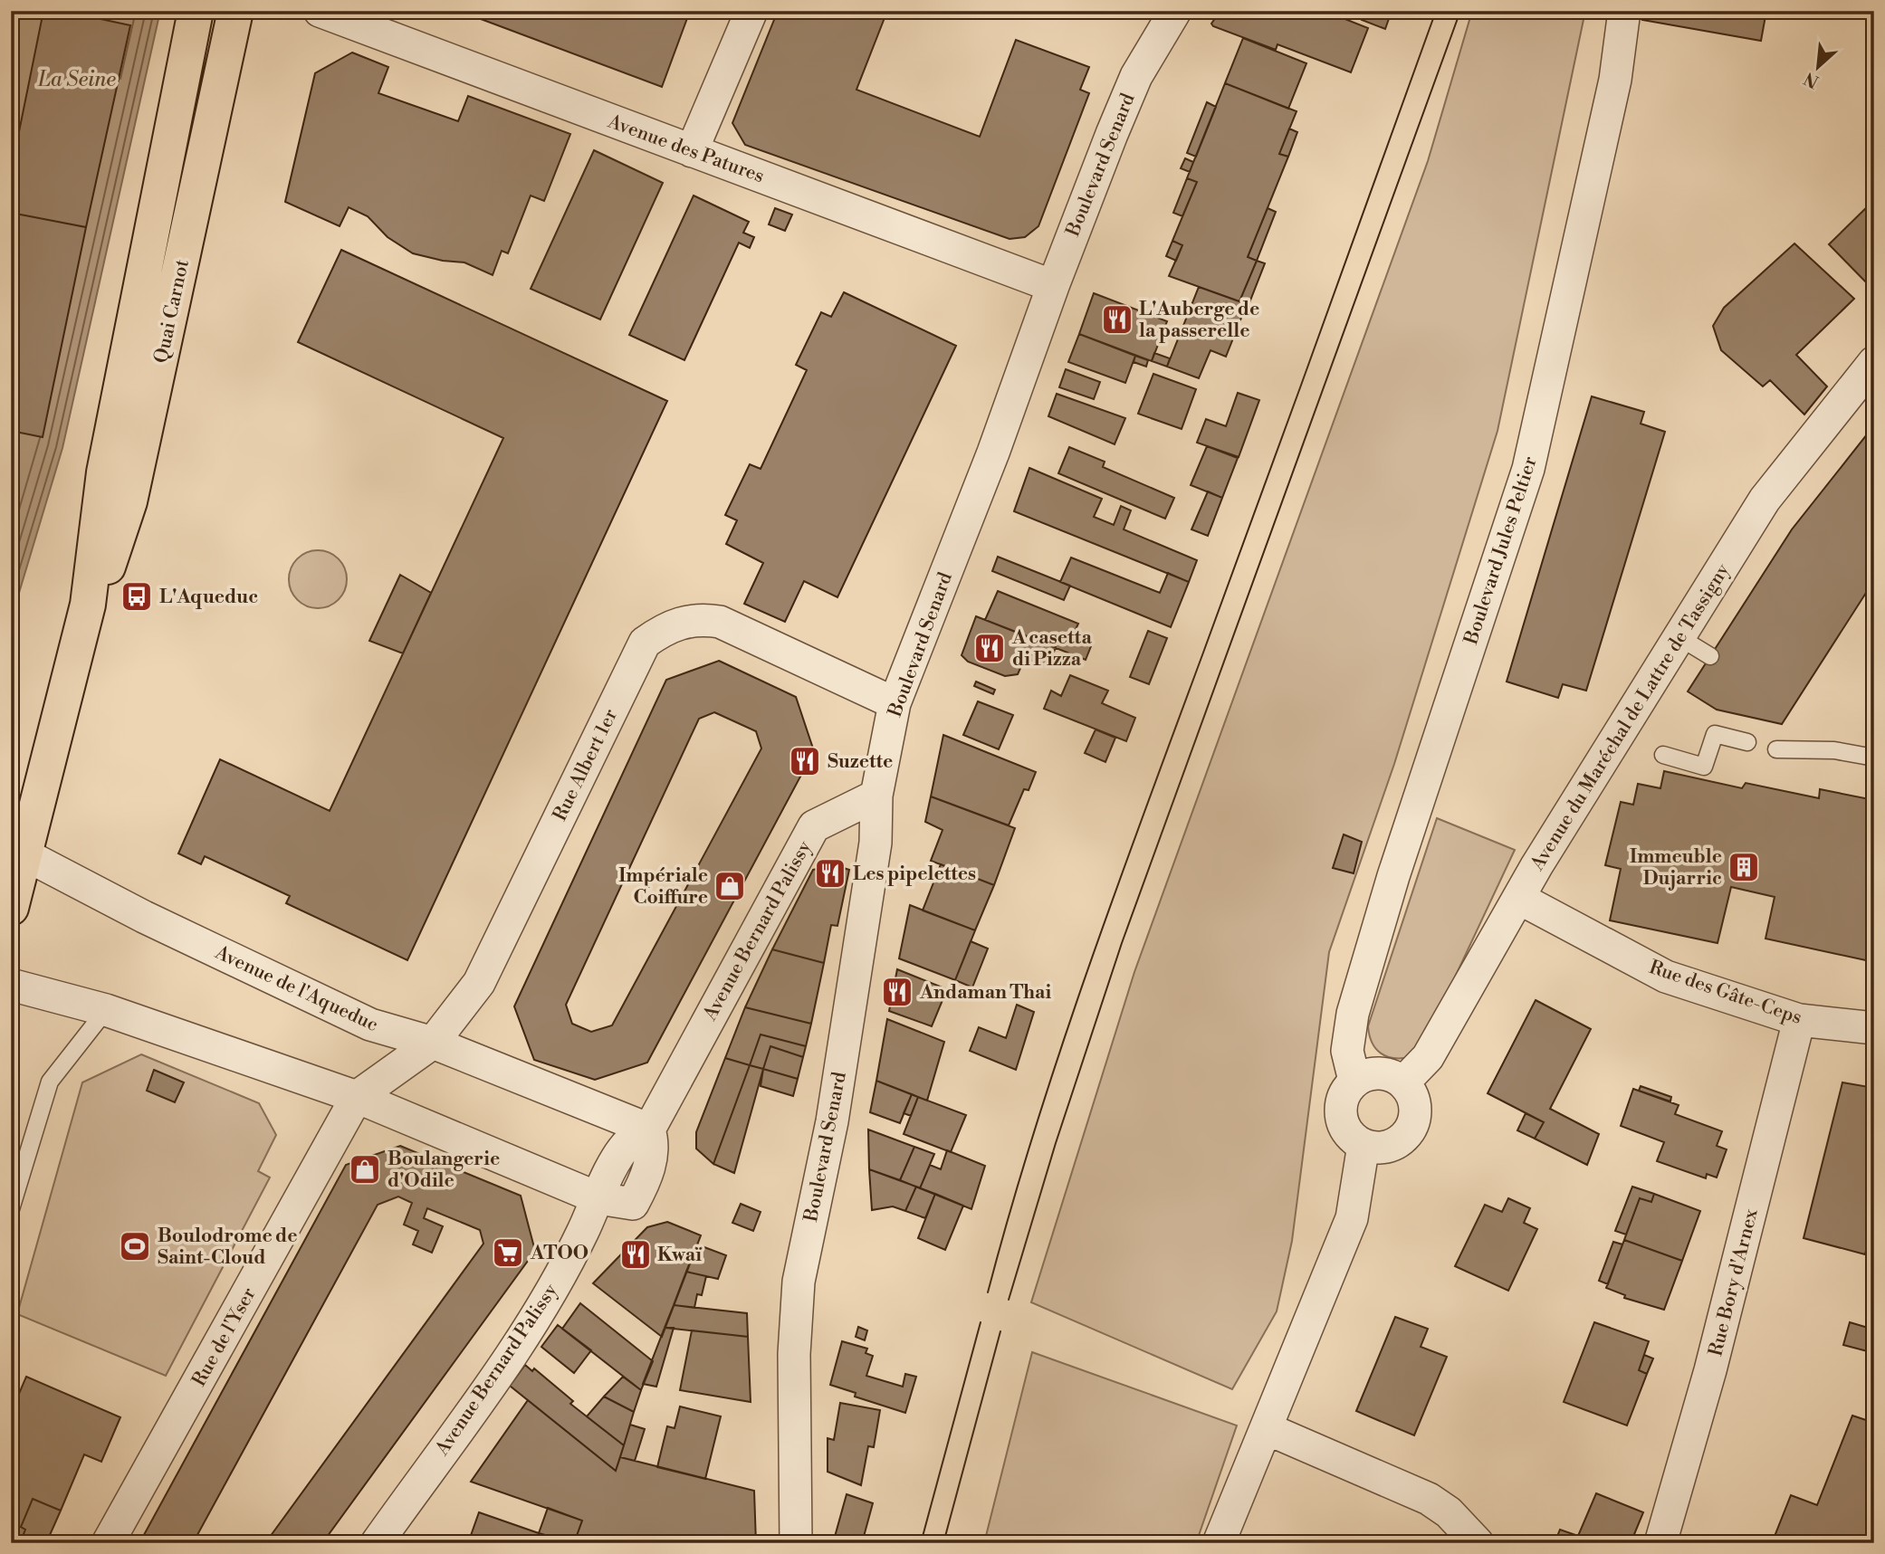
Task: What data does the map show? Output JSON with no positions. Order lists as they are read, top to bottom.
{
  "streets": {
    "main road": ["Quai Carnot"],
    "street": [
      "Avenue des Patures",
      "Boulevard Senard",
      "Boulevard Jules Peltier",
      "Avenue du Maréchal de Lattre de Tassigny",
      "Rue Albert 1er",
      "Avenue Bernard Palissy",
      "Avenue de l'Aqueduc",
      "Rue des Gâte-Ceps",
      "Rue Bory d'Arnex",
      "Rue de l'Yser"
    ]
  },
  "crossings": [
    ["Avenue des Patures", "Boulevard Senard"],
    ["Boulevard Senard", "Rue Albert 1er"],
    ["Boulevard Senard", "Avenue Bernard Palissy"],
    ["Quai Carnot", "Avenue de l'Aqueduc"],
    ["Boulevard Jules Peltier", "Avenue du Maréchal de Lattre de Tassigny"],
    ["Avenue du Maréchal de Lattre de Tassigny", "Rue des Gâte-Ceps"],
    ["Rue Albert 1er", "Avenue de l'Aqueduc"],
    ["Rue Albert 1er", "Rue de l'Yser"],
    ["Avenue Bernard Palissy", "Avenue de l'Aqueduc"],
    ["Rue des Gâte-Ceps", "Rue Bory d'Arnex"]
  ],
  "water": ["La Seine"],
  "places": {
    "restaurant": [
      "L'Auberge de la passerelle",
      "A casetta di Pizza",
      "Suzette",
      "Les pipelettes",
      "Andaman Thai",
      "Kwaï"
    ],
    "bus stop": ["L'Aqueduc"],
    "building": ["Immeuble Dujarric"],
    "shop": ["Impériale Coiffure", "Boulangerie d'Odile"],
    "sports": ["Boulodrome de Saint-Cloud"],
    "supermarket": ["ATOO"]
  },
  "north": "bottom left"
}
